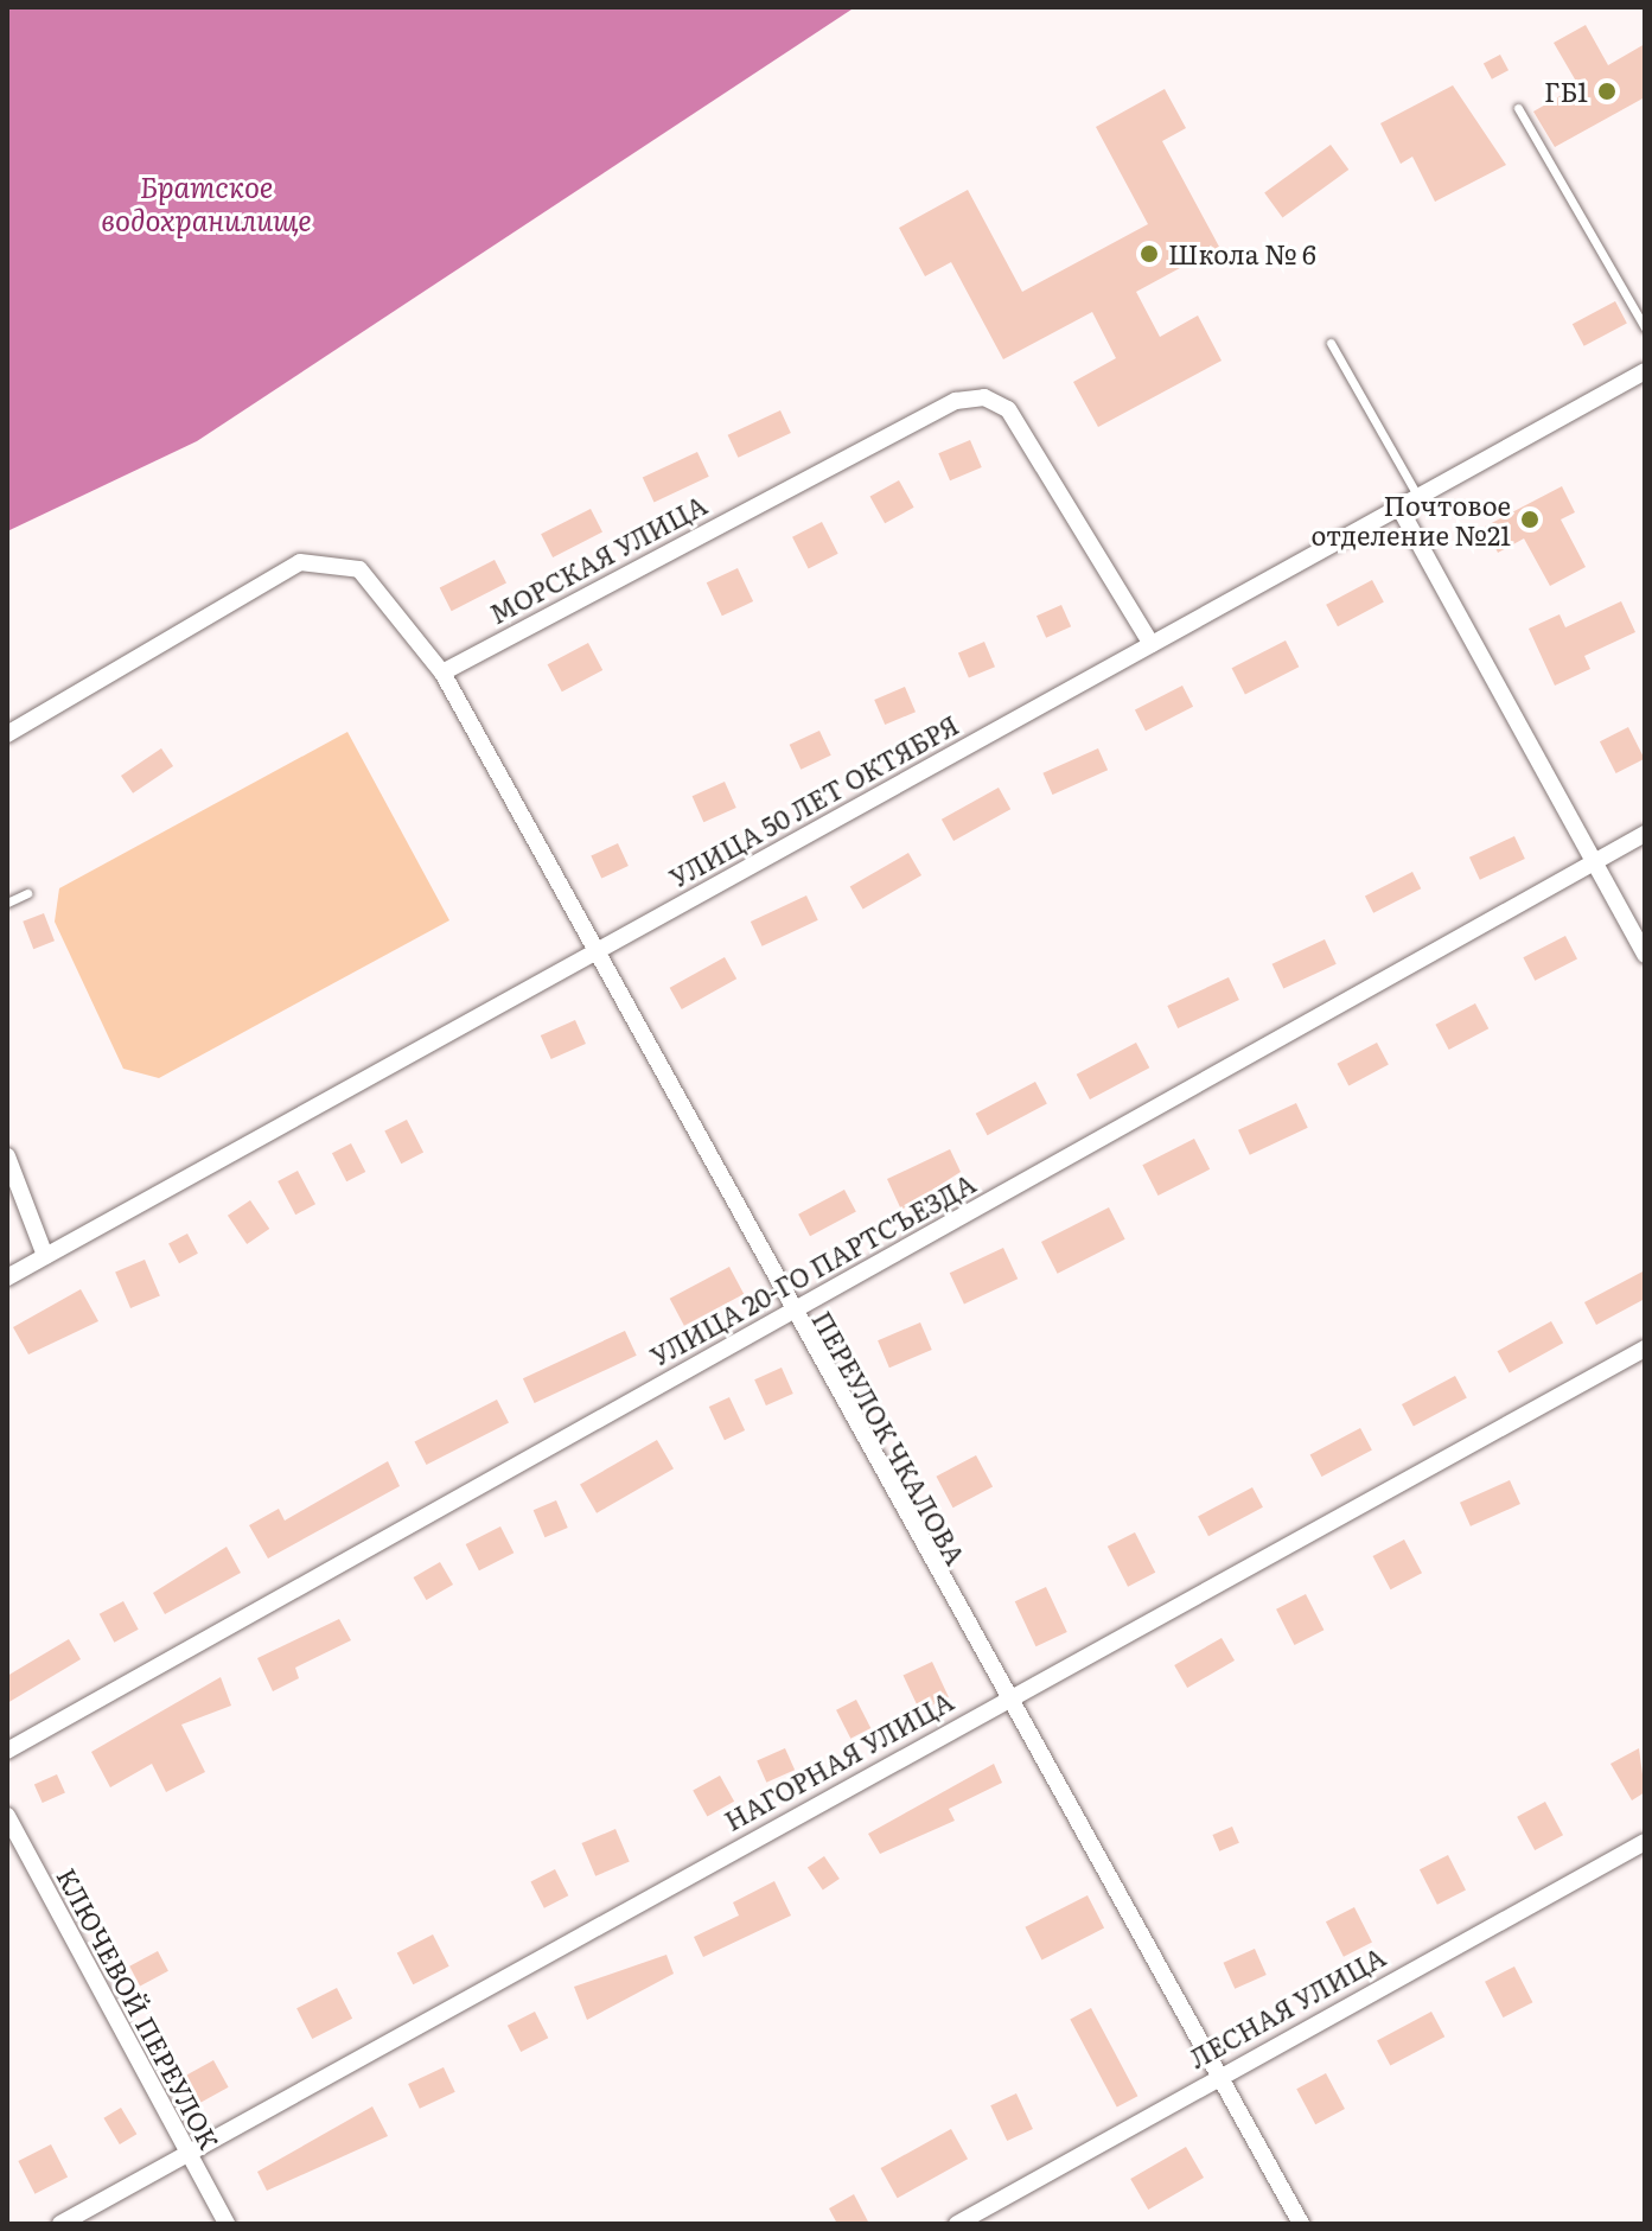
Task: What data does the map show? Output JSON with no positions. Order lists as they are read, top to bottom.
{
  "streets": {
    "street": [
      "МОРСКАЯ УЛИЦА",
      "УЛИЦА 50 ЛЕТ ОКТЯБРЯ",
      "УЛИЦА 20-ГО ПАРТСЪЕЗДА",
      "ПЕРЕУЛОК ЧКАЛОВА",
      "НАГОРНАЯ УЛИЦА",
      "ЛЕСНАЯ УЛИЦА",
      "КЛЮЧЕВОЙ ПЕРЕУЛОК"
    ]
  },
  "crossings": [
    ["МОРСКАЯ УЛИЦА", "УЛИЦА 50 ЛЕТ ОКТЯБРЯ"],
    ["МОРСКАЯ УЛИЦА", "ПЕРЕУЛОК ЧКАЛОВА"],
    ["УЛИЦА 50 ЛЕТ ОКТЯБРЯ", "ПЕРЕУЛОК ЧКАЛОВА"],
    ["УЛИЦА 20-ГО ПАРТСЪЕЗДА", "ПЕРЕУЛОК ЧКАЛОВА"],
    ["ПЕРЕУЛОК ЧКАЛОВА", "НАГОРНАЯ УЛИЦА"],
    ["ПЕРЕУЛОК ЧКАЛОВА", "ЛЕСНАЯ УЛИЦА"],
    ["НАГОРНАЯ УЛИЦА", "КЛЮЧЕВОЙ ПЕРЕУЛОК"]
  ],
  "water": ["Братское водохранилище"],
  "places": ["ГБ1", "Школа № 6", "Почтовое отделение №21"]
}
